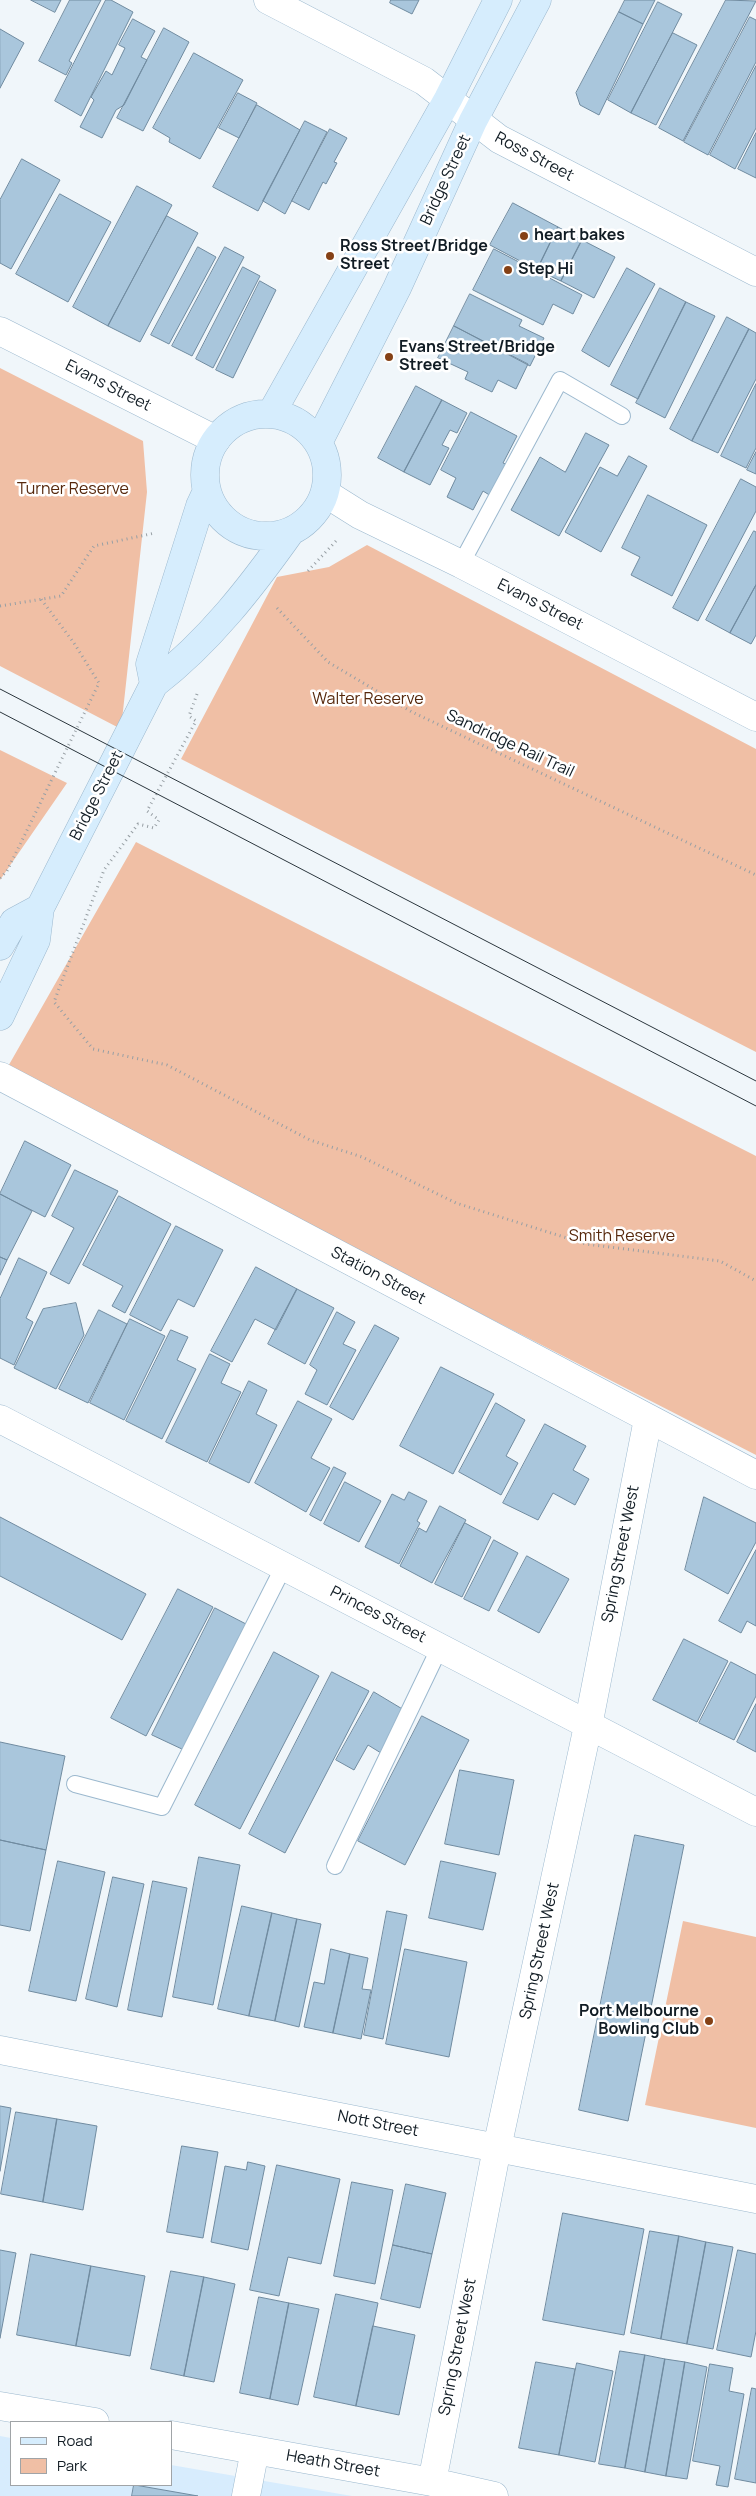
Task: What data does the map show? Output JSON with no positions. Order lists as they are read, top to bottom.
{
  "streets": {
    "street": [
      "Ross Street",
      "Bridge Street",
      "Evans Street",
      "Station Street",
      "Spring Street West",
      "Princes Street",
      "Nott Street",
      "Heath Street"
    ],
    "path": ["Sandridge Rail Trail"]
  },
  "crossings": [
    ["Ross Street", "Bridge Street"],
    ["Bridge Street", "Evans Street"],
    ["Bridge Street", "Sandridge Rail Trail"],
    ["Station Street", "Spring Street West"],
    ["Spring Street West", "Princes Street"],
    ["Spring Street West", "Nott Street"],
    ["Spring Street West", "Heath Street"]
  ],
  "parks": ["Turner Reserve", "Walter Reserve", "Smith Reserve"],
  "places": [
    "heart bakes",
    "Ross Street/Bridge Street",
    "Step Hi",
    "Evans Street/Bridge Street",
    "Port Melbourne Bowling Club"
  ],
  "legend": ["Road", "Park"]
}
